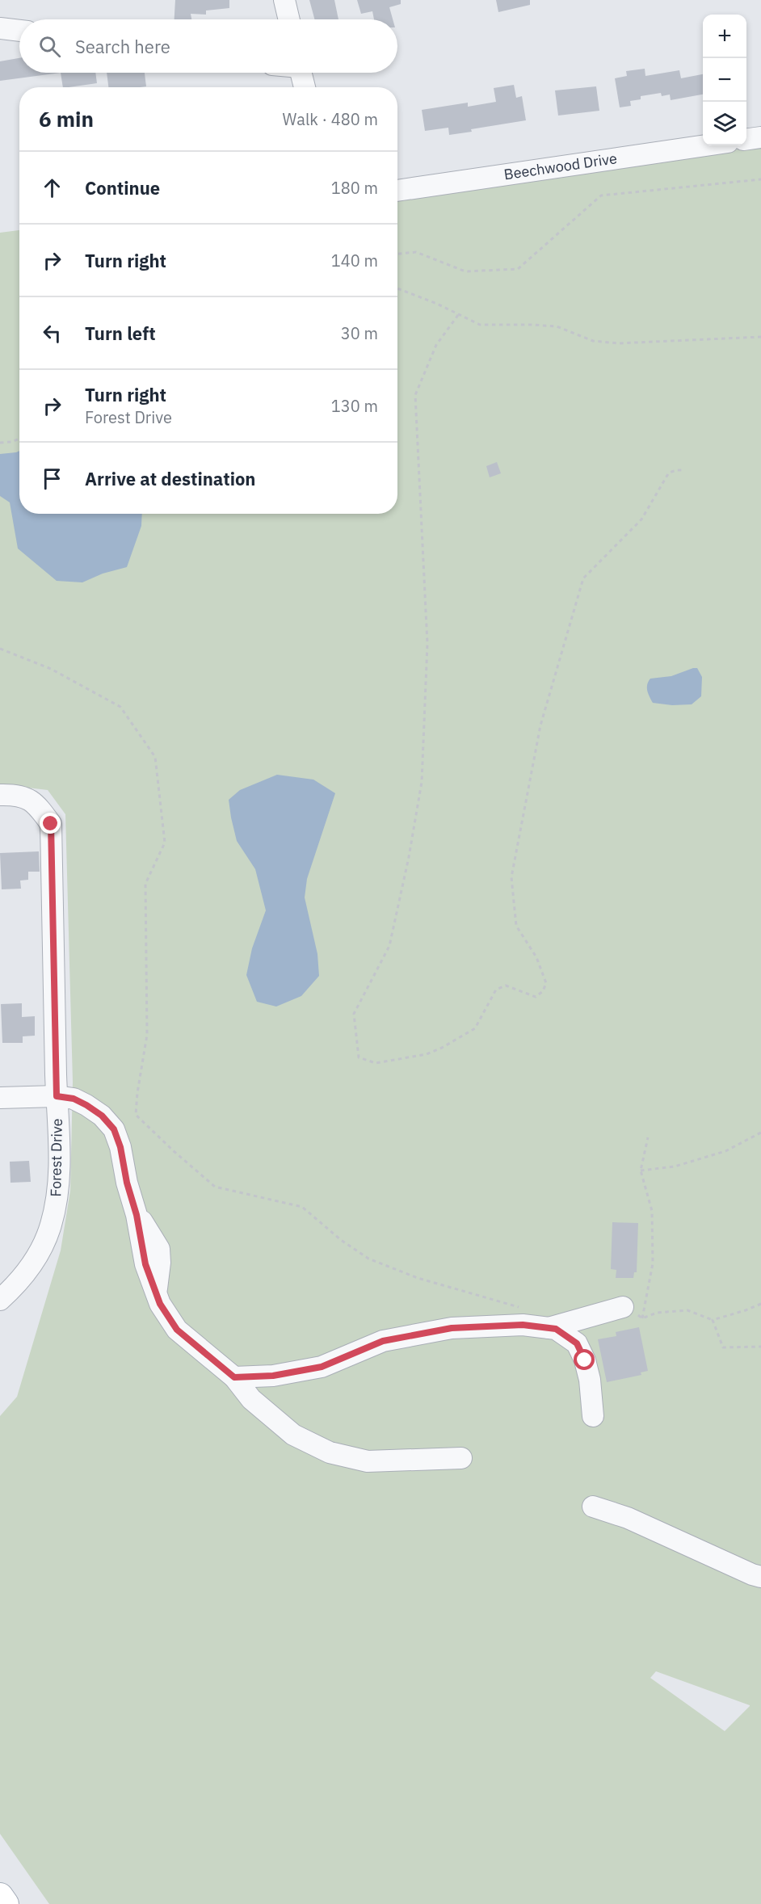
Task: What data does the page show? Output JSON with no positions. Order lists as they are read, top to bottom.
{
  "streets": {
    "street": ["Beechwood Drive", "Forest Drive"]
  },
  "page": {
    "map_buttons": ["+", "−"],
    "search": "Search here",
    "heading": ["6 min", "Walk · 480 m"],
    "list": [
      ["Continue", "180 m"],
      ["Turn right", "140 m"],
      ["Turn left", "30 m"],
      ["Turn right", "Forest Drive", "130 m"],
      "Arrive at destination"
    ]
  }
}
